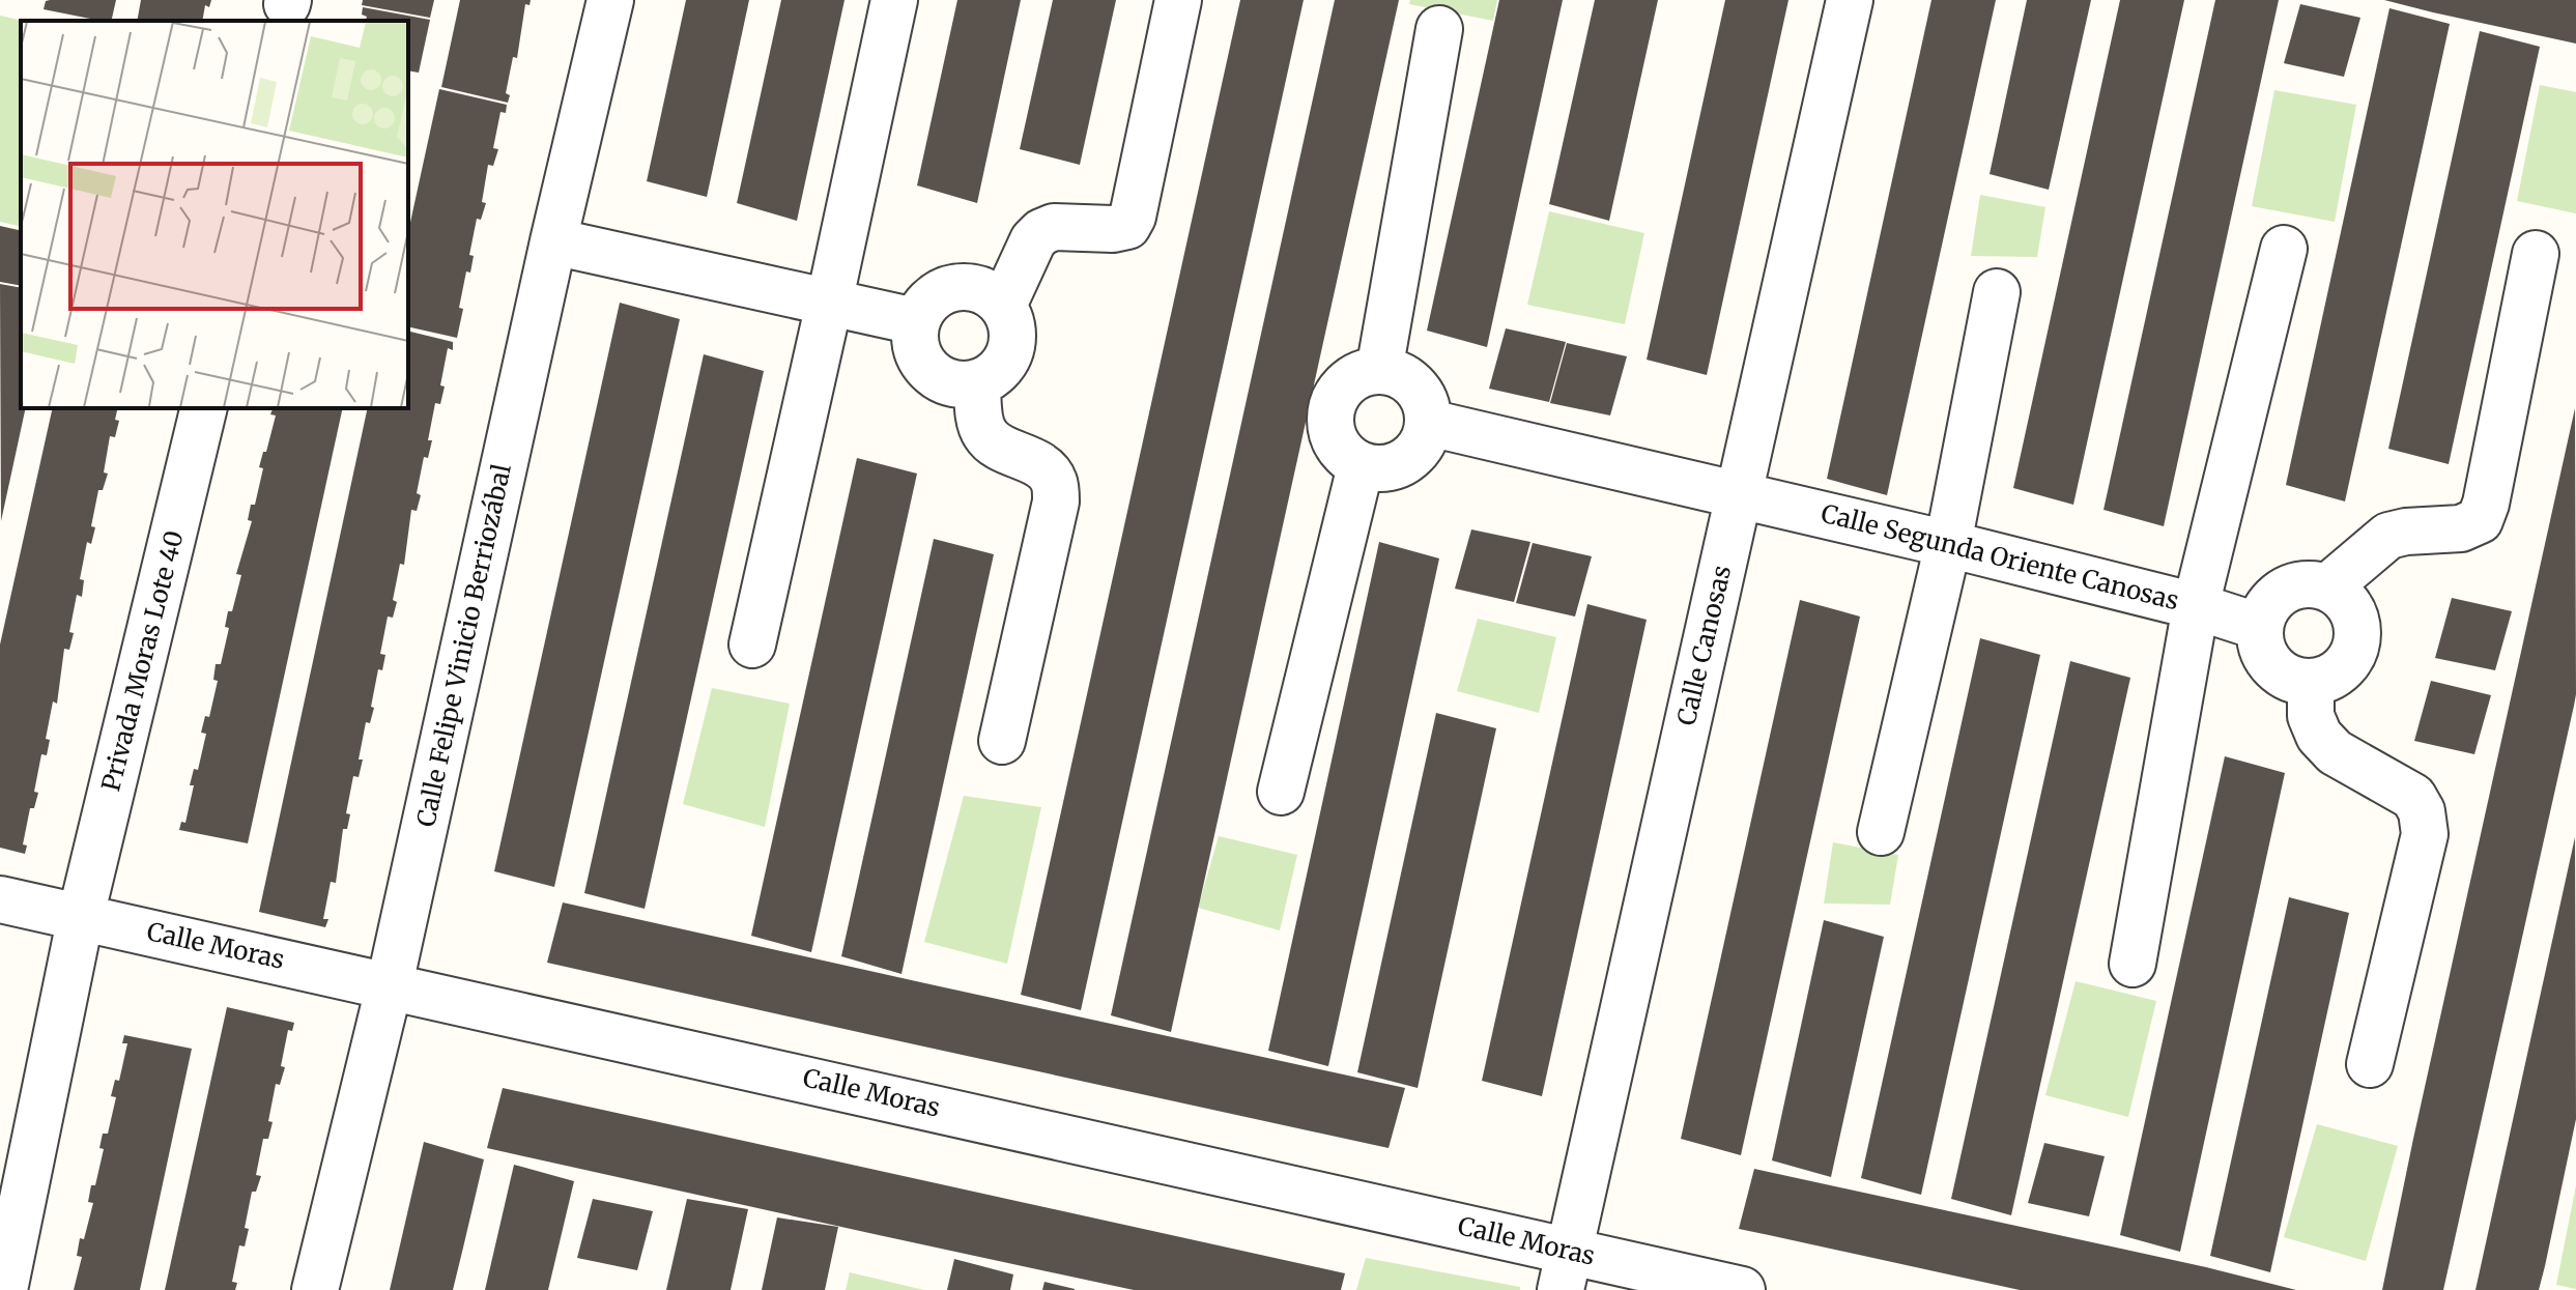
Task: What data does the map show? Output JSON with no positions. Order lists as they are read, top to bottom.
{
  "streets": {
    "street": [
      "Calle Segunda Oriente Canosas",
      "Calle Felipe Vinicio Berriozábal",
      "Calle Canosas",
      "Privada Moras Lote 40",
      "Calle Moras"
    ]
  },
  "crossings": [
    ["Calle Segunda Oriente Canosas", "Calle Canosas"],
    ["Calle Felipe Vinicio Berriozábal", "Calle Moras"],
    ["Calle Canosas", "Calle Moras"],
    ["Privada Moras Lote 40", "Calle Moras"]
  ]
}
